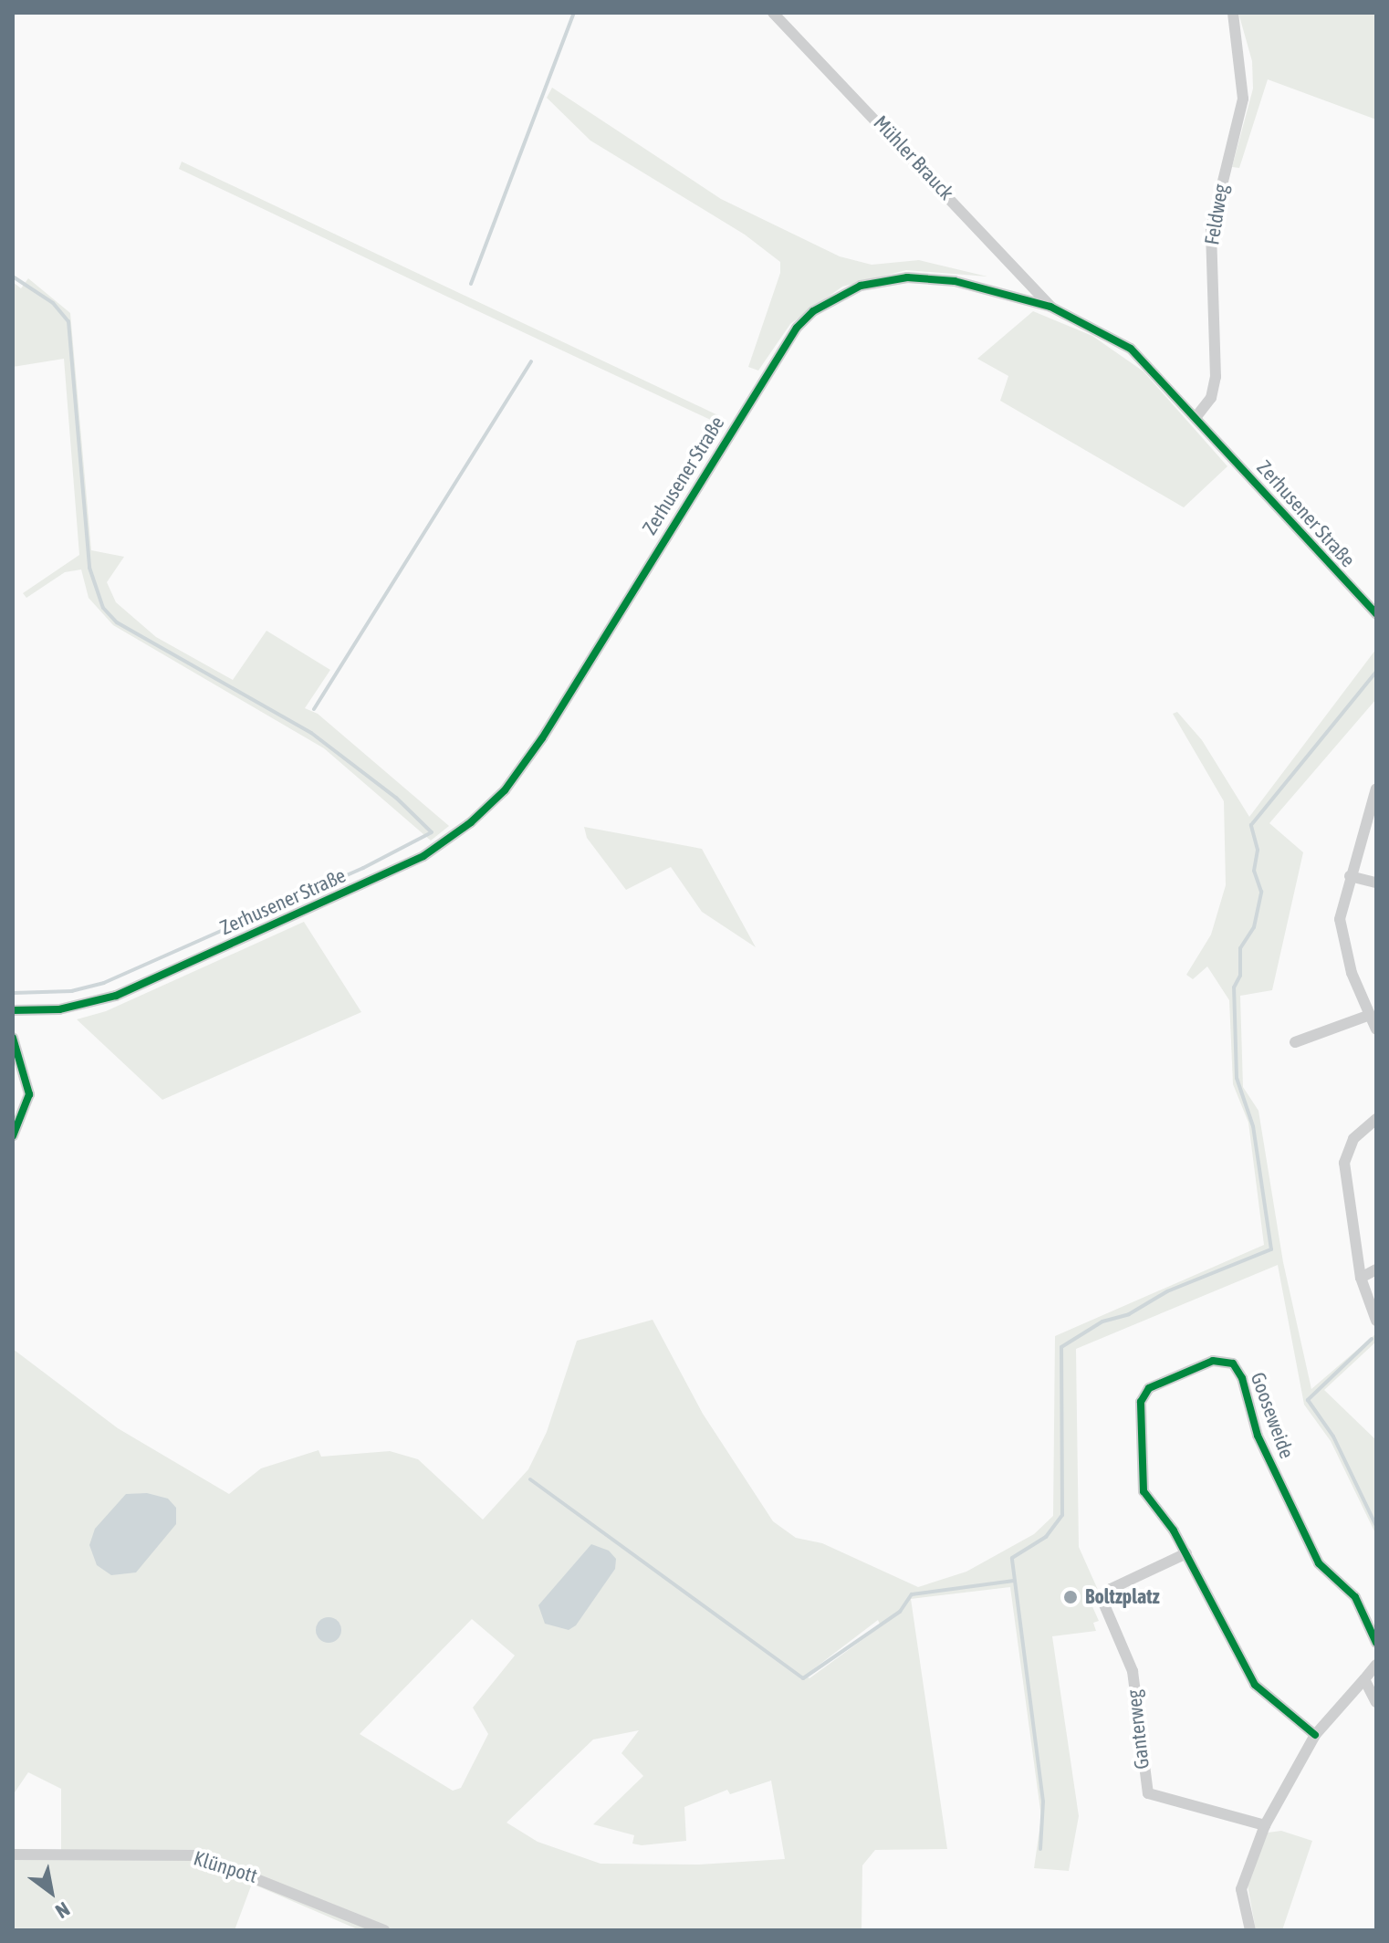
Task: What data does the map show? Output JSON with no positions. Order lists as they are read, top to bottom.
{
  "streets": {
    "street": [
      "Mühler Brauck",
      "Feldweg",
      "Zerhusener Straße",
      "Gooseweide",
      "Ganterweg",
      "Klünpott"
    ]
  },
  "crossings": [
    ["Mühler Brauck", "Zerhusener Straße"],
    ["Feldweg", "Zerhusener Straße"],
    ["Gooseweide", "Ganterweg"]
  ],
  "places": ["Boltzplatz"],
  "north": "bottom right"
}
